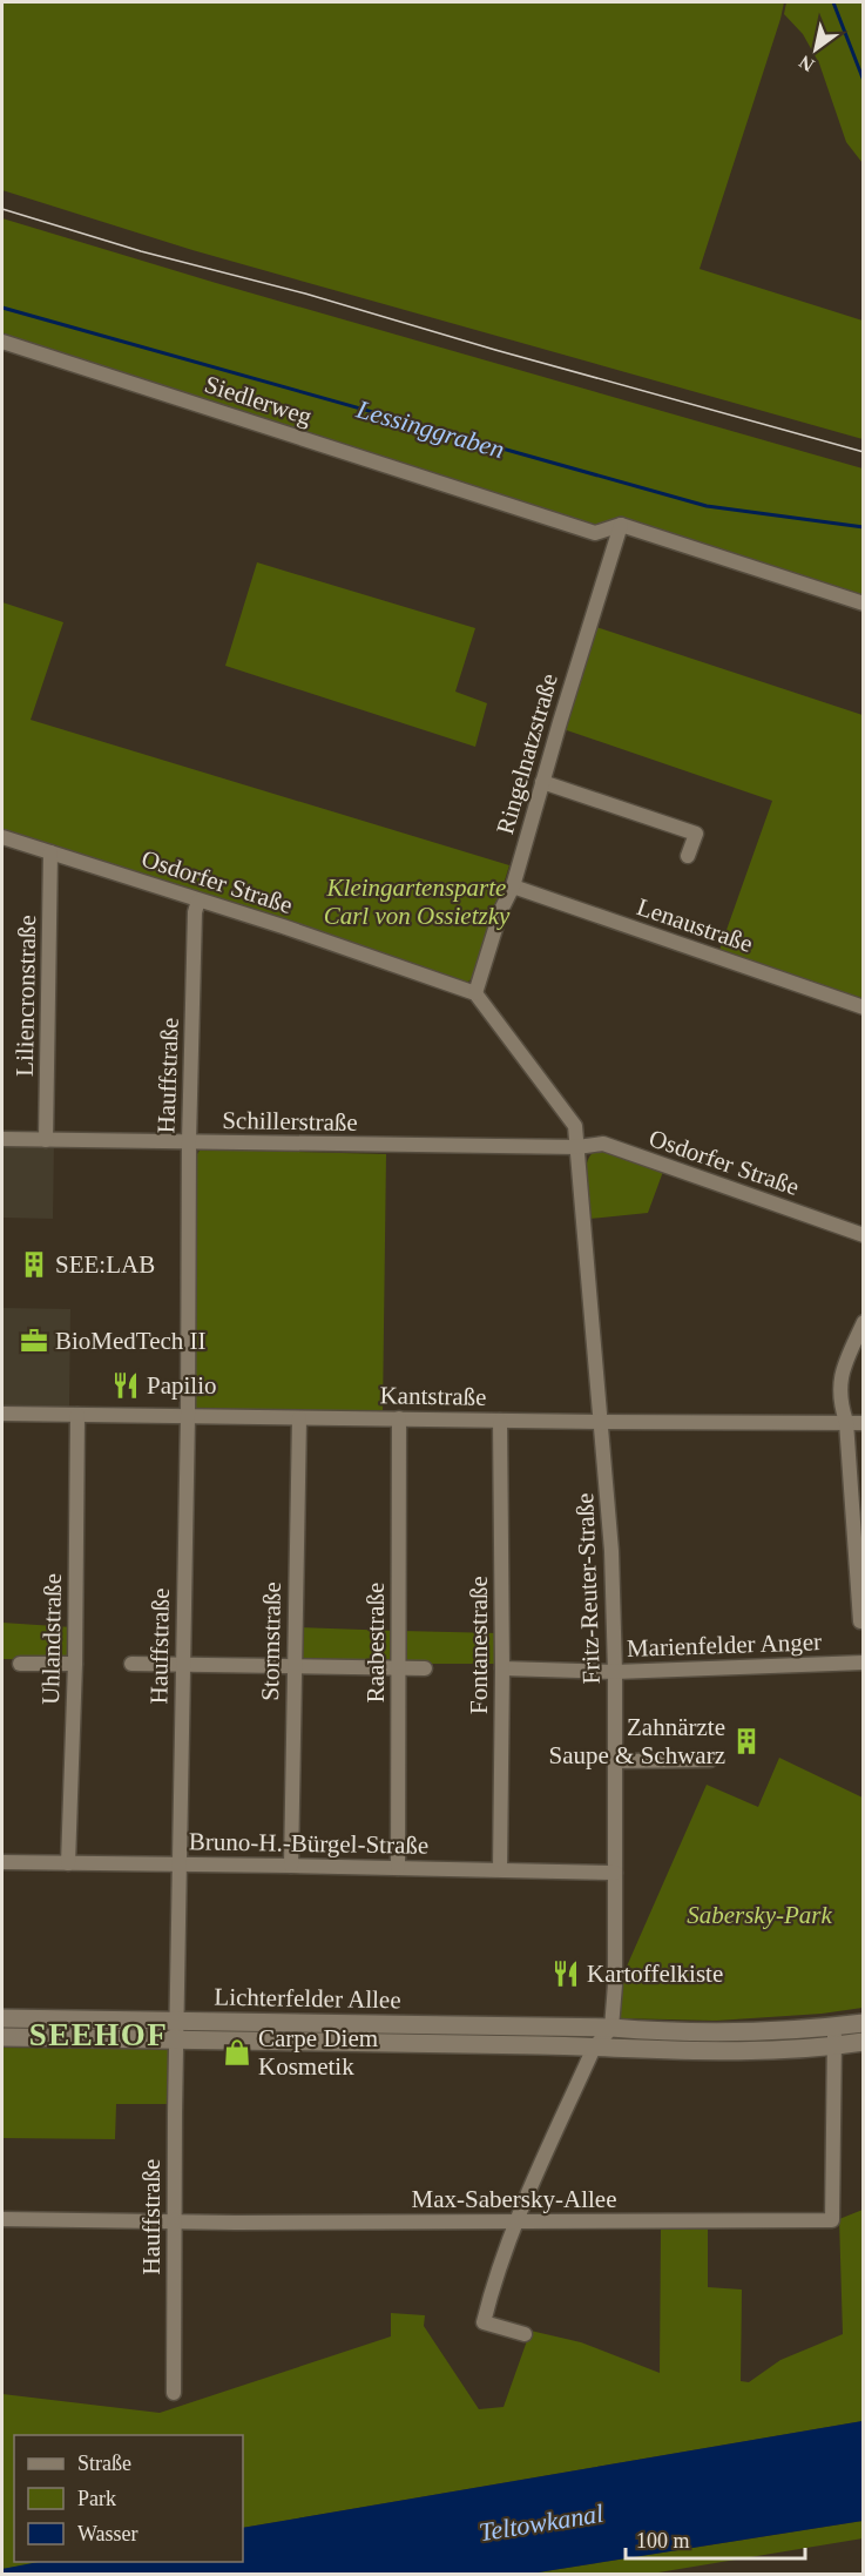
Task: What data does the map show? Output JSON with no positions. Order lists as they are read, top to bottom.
{
  "streets": {
    "main road": ["Lichterfelder Allee"],
    "street": [
      "Siedlerweg",
      "Ringelnatzstraße",
      "Osdorfer Straße",
      "Lenaustraße",
      "Liliencronstraße",
      "Hauffstraße",
      "Schillerstraße",
      "Kantstraße",
      "Fritz-Reuter-Straße",
      "Uhlandstraße",
      "Stormstraße",
      "Raabestraße",
      "Fontanestraße",
      "Marienfelder Anger",
      "Bruno-H.-Bürgel-Straße",
      "Max-Sabersky-Allee"
    ]
  },
  "crossings": [
    ["Siedlerweg", "Ringelnatzstraße"],
    ["Ringelnatzstraße", "Osdorfer Straße"],
    ["Ringelnatzstraße", "Lenaustraße"],
    ["Osdorfer Straße", "Liliencronstraße"],
    ["Osdorfer Straße", "Hauffstraße"],
    ["Osdorfer Straße", "Schillerstraße"],
    ["Osdorfer Straße", "Fritz-Reuter-Straße"],
    ["Liliencronstraße", "Schillerstraße"],
    ["Hauffstraße", "Schillerstraße"],
    ["Hauffstraße", "Kantstraße"],
    ["Hauffstraße", "Bruno-H.-Bürgel-Straße"],
    ["Hauffstraße", "Lichterfelder Allee"],
    ["Hauffstraße", "Max-Sabersky-Allee"],
    ["Schillerstraße", "Fritz-Reuter-Straße"],
    ["Kantstraße", "Fritz-Reuter-Straße"],
    ["Kantstraße", "Uhlandstraße"],
    ["Kantstraße", "Stormstraße"],
    ["Kantstraße", "Raabestraße"],
    ["Kantstraße", "Fontanestraße"],
    ["Fritz-Reuter-Straße", "Marienfelder Anger"],
    ["Fritz-Reuter-Straße", "Bruno-H.-Bürgel-Straße"],
    ["Fritz-Reuter-Straße", "Lichterfelder Allee"],
    ["Uhlandstraße", "Bruno-H.-Bürgel-Straße"],
    ["Stormstraße", "Bruno-H.-Bürgel-Straße"],
    ["Raabestraße", "Bruno-H.-Bürgel-Straße"],
    ["Fontanestraße", "Marienfelder Anger"],
    ["Fontanestraße", "Bruno-H.-Bürgel-Straße"],
    ["Lichterfelder Allee", "Max-Sabersky-Allee"]
  ],
  "districts": ["SEEHOF"],
  "water": ["Lessinggraben", "Teltowkanal"],
  "parks": ["Kleingartensparte Carl von Ossietzky", "Sabersky-Park"],
  "places": {
    "building": ["SEE:LAB", "Zahnärzte Saupe & Schwarz"],
    "office": ["BioMedTech II"],
    "restaurant": ["Papilio", "Kartoffelkiste"],
    "shop": ["Carpe Diem Kosmetik"]
  },
  "legend": ["Straße", "Park", "Wasser"],
  "scale_bar": "100 m",
  "north": "bottom left"
}
